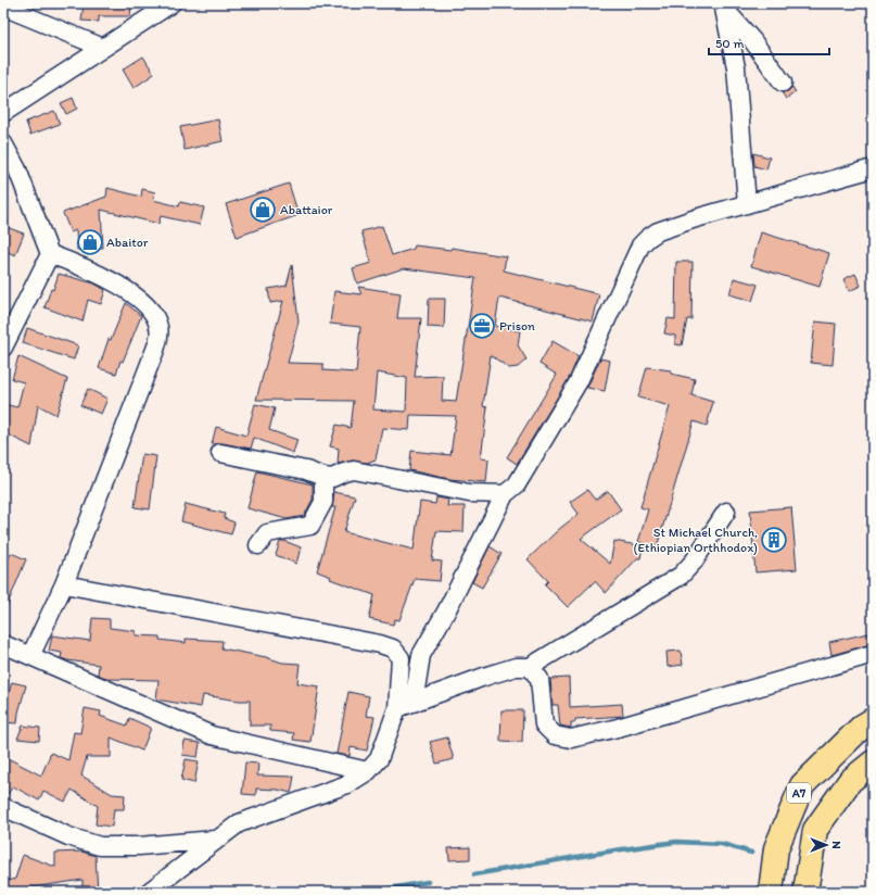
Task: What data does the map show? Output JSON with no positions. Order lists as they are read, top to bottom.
{
  "streets": {
    "highway": ["A7"]
  },
  "places": {
    "shop": ["Abattaior", "Abaitor"],
    "office": ["Prison"],
    "building": ["St Michael Church, (Ethiopian Orthhodox)"]
  },
  "scale_bar": "50 m",
  "north": "right"
}
